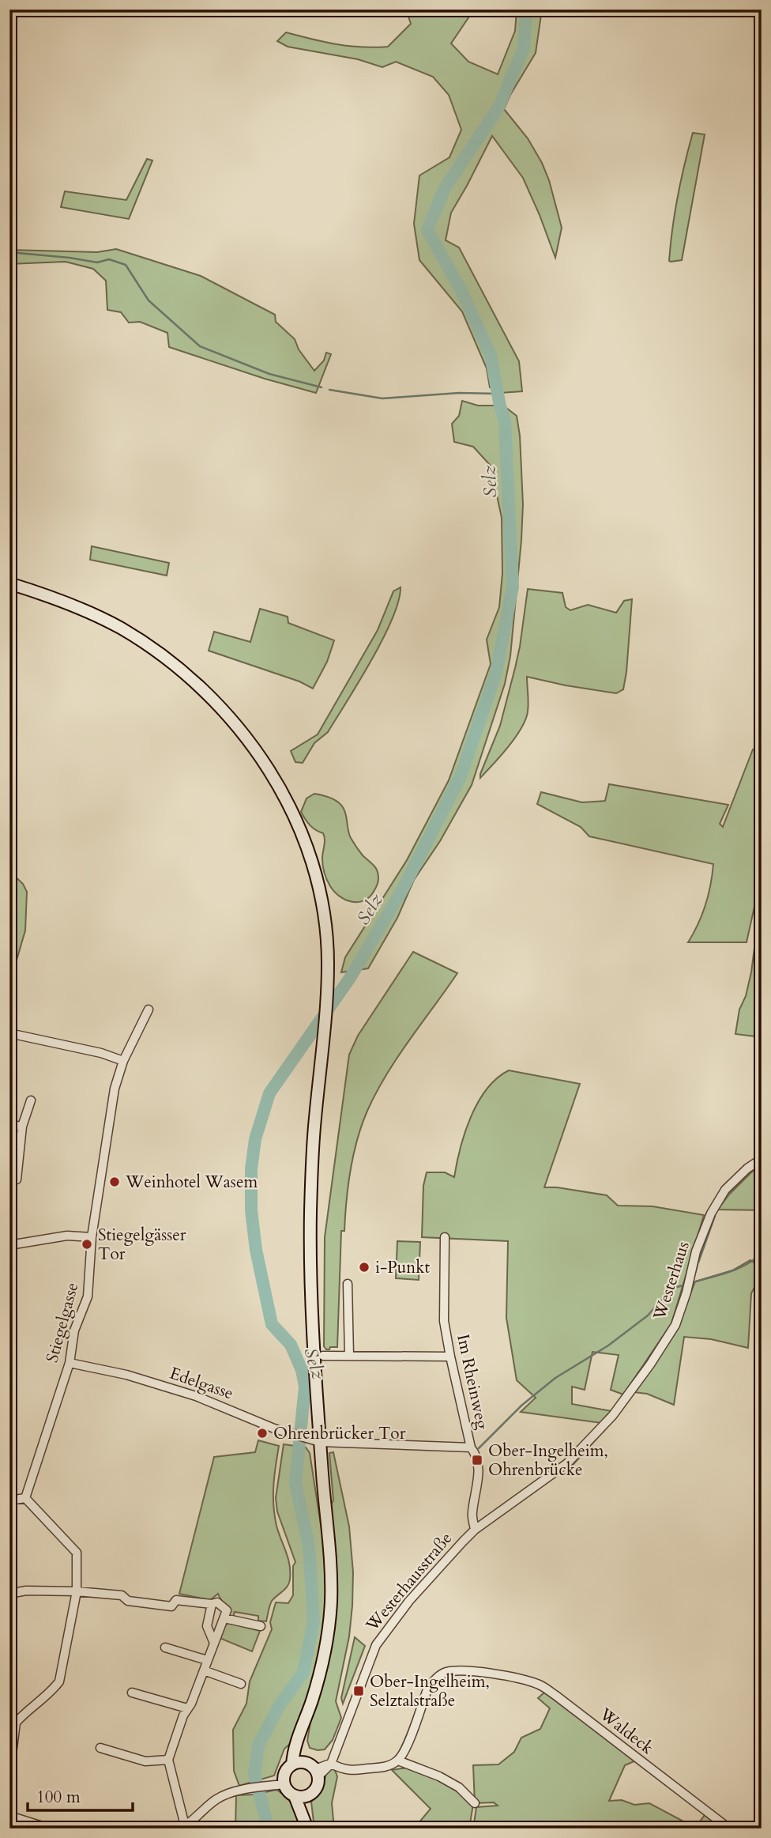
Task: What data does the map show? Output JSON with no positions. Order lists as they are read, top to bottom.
{
  "streets": {
    "street": [
      "Westerhaus",
      "Stiegelgasse",
      "Im Rheinweg",
      "Edelgasse",
      "Westerhausstraße",
      "Waldeck"
    ]
  },
  "crossings": [
    ["Westerhaus", "Westerhausstraße"],
    ["Stiegelgasse", "Edelgasse"],
    ["Im Rheinweg", "Edelgasse"],
    ["Im Rheinweg", "Westerhausstraße"]
  ],
  "water": ["Selz"],
  "places": {
    "other": [
      "Weinhotel Wasem",
      "Stiegelgässer Tor",
      "i-Punkt",
      "Ohrenbrücker Tor"
    ],
    "transit": ["Ober-Ingelheim, Ohrenbrücke", "Ober-Ingelheim, Selztalstraße"]
  },
  "scale_bar": "100 m"
}
